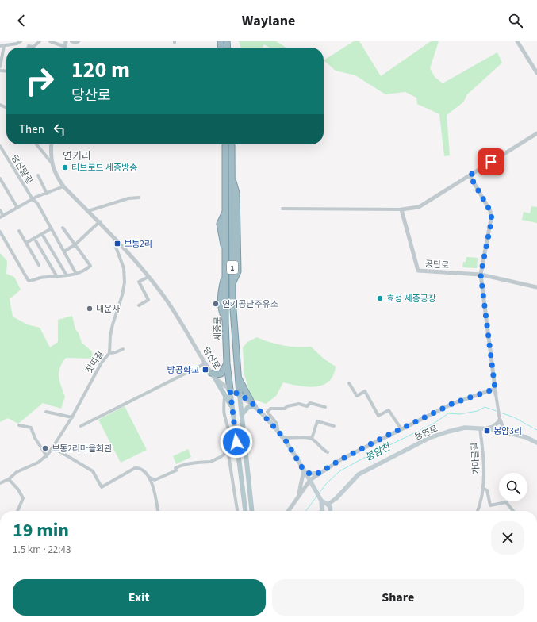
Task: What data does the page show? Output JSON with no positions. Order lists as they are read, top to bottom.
{
  "streets": {
    "highway": ["1", "세종로"],
    "main road": ["당산로", "용연로"],
    "street": [
      "당산말길",
      "공단로",
      "잣띠길",
      "가마골길"
    ]
  },
  "crossings": [
    ["세종로", "당산로"],
    ["당산로", "잣띠길"],
    ["용연로", "가마골길"]
  ],
  "districts": ["연기리"],
  "water": ["봉암천"],
  "places": {
    "other": [
      "티브로드 세종방송",
      "효성 세종공장",
      "연기공단주유소",
      "내운사",
      "보통2리마을회관"
    ],
    "transit": ["보통2리", "방공학교", "봉암3리"]
  },
  "page": {
    "header": "Waylane",
    "turn": ["120 m", "당산로"],
    "then": "Then",
    "heading": ["19 min", "1.5 km · 22:43"],
    "buttons": ["Exit", "Share"]
  }
}
